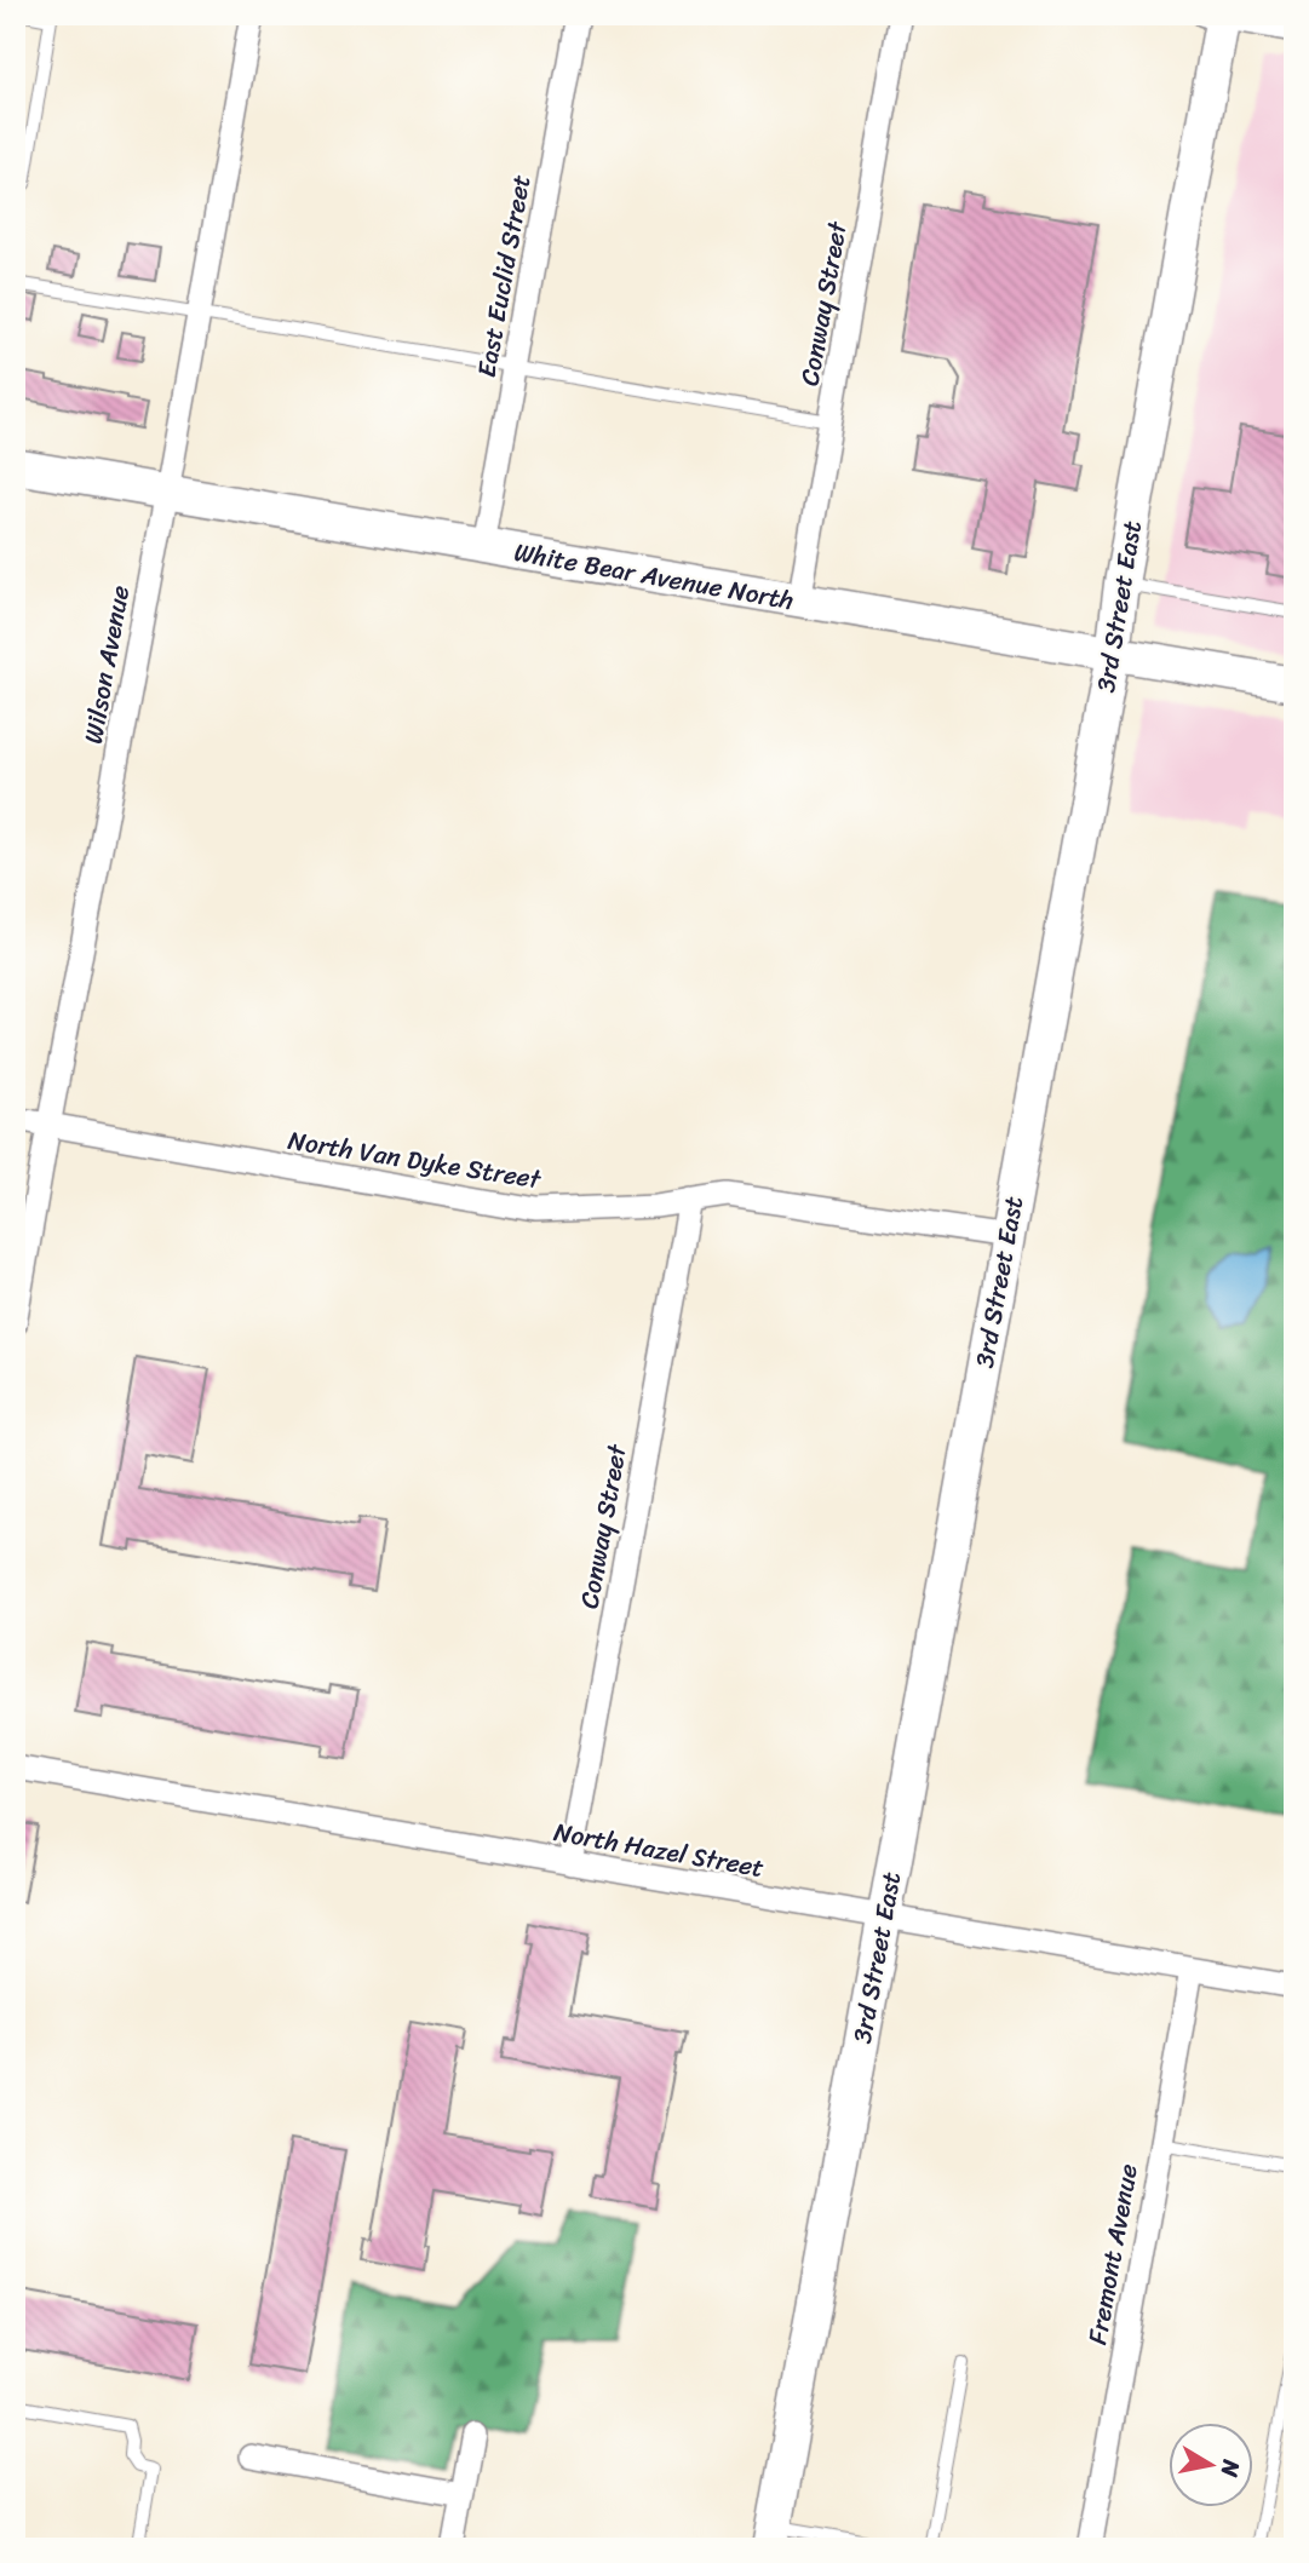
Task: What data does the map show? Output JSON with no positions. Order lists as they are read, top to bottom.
{
  "streets": {
    "street": [
      "East Euclid Street",
      "Conway Street",
      "White Bear Avenue North",
      "3rd Street East",
      "Wilson Avenue",
      "North Van Dyke Street",
      "North Hazel Street",
      "Fremont Avenue"
    ]
  },
  "crossings": [
    ["East Euclid Street", "White Bear Avenue North"],
    ["Conway Street", "White Bear Avenue North"],
    ["Conway Street", "North Van Dyke Street"],
    ["Conway Street", "North Hazel Street"],
    ["White Bear Avenue North", "3rd Street East"],
    ["White Bear Avenue North", "Wilson Avenue"],
    ["3rd Street East", "North Van Dyke Street"],
    ["3rd Street East", "North Hazel Street"],
    ["Wilson Avenue", "North Van Dyke Street"],
    ["North Hazel Street", "Fremont Avenue"]
  ],
  "north": "right"
}
